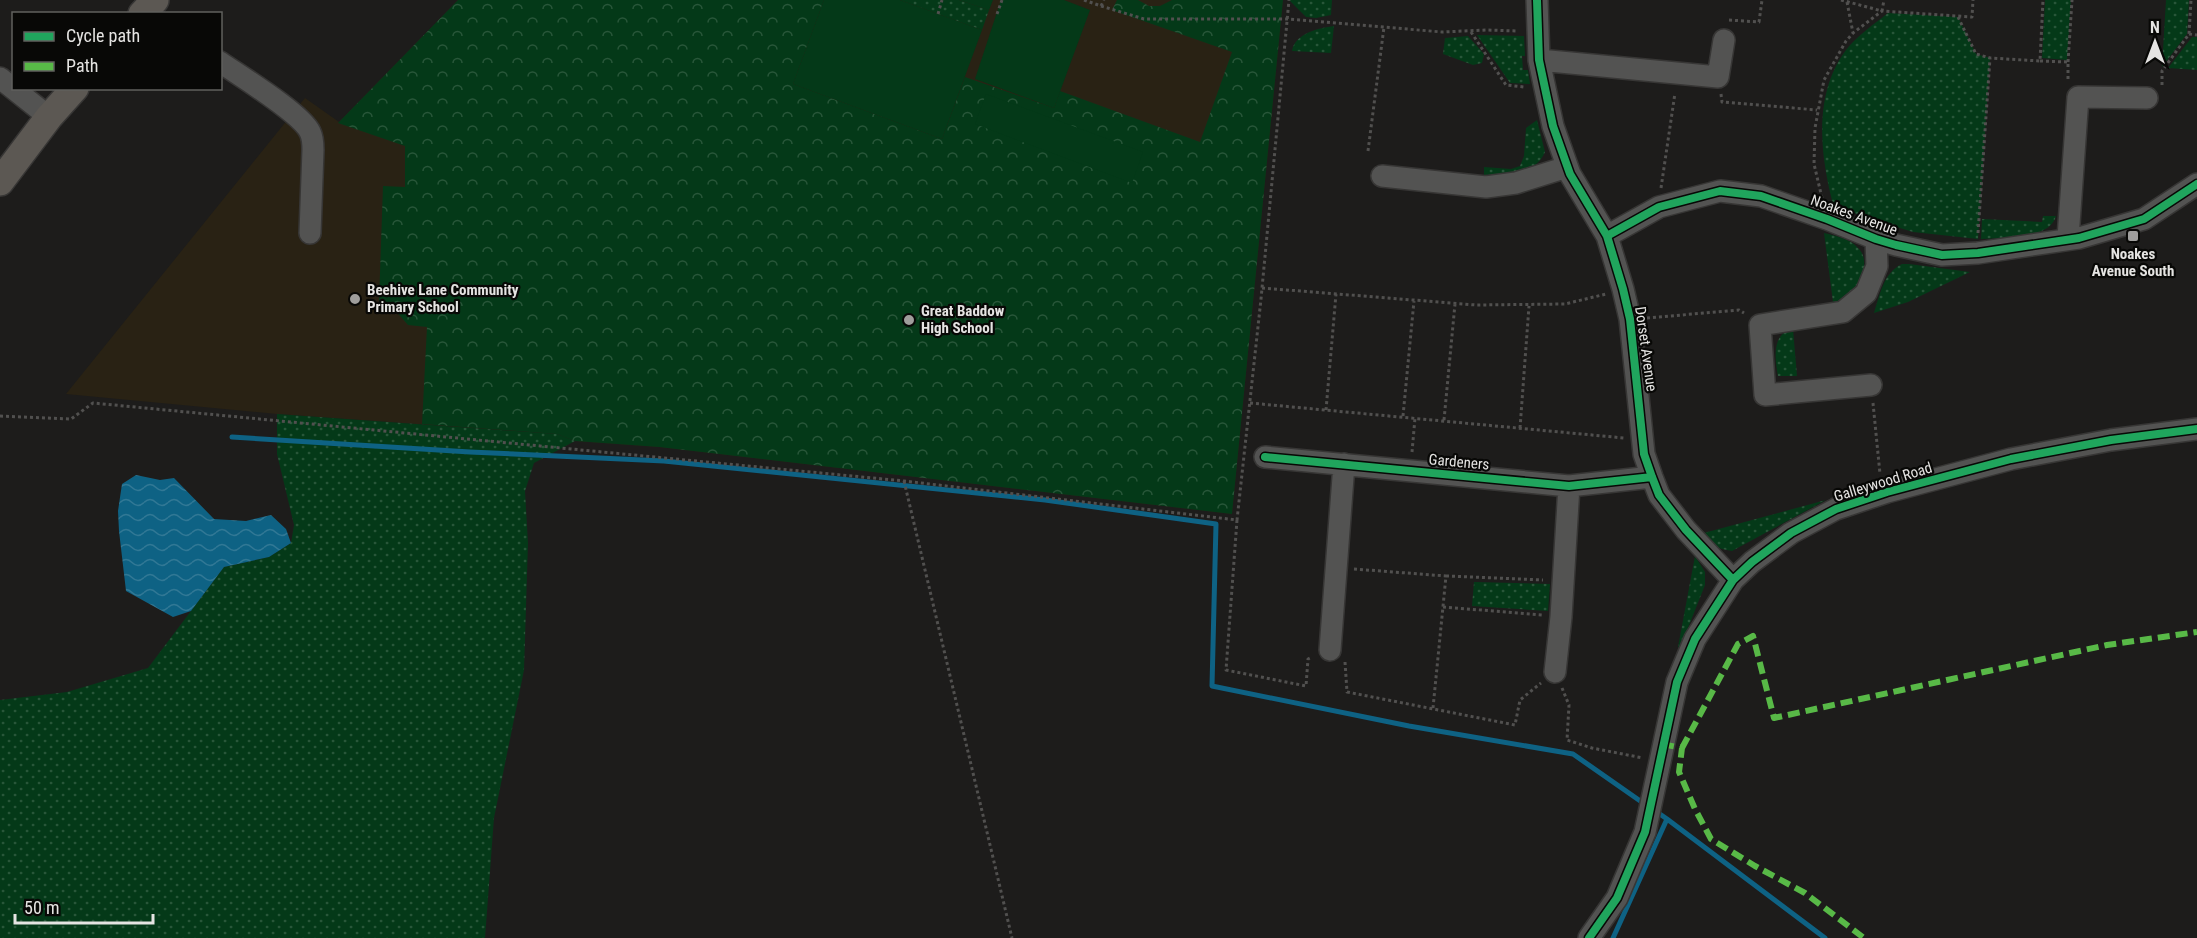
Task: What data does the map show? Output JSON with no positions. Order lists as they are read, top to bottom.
{
  "streets": {
    "street": [
      "Noakes Avenue",
      "Dorset Avenue",
      "Gardeners",
      "Galleywood Road"
    ]
  },
  "crossings": [
    ["Noakes Avenue", "Dorset Avenue"],
    ["Dorset Avenue", "Gardeners"],
    ["Dorset Avenue", "Galleywood Road"]
  ],
  "places": {
    "transit": ["Noakes Avenue South"],
    "other": ["Beehive Lane Community Primary School", "Great Baddow High School"]
  },
  "legend": ["Cycle path", "Path"],
  "scale_bar": "50 m",
  "north": "top"
}
